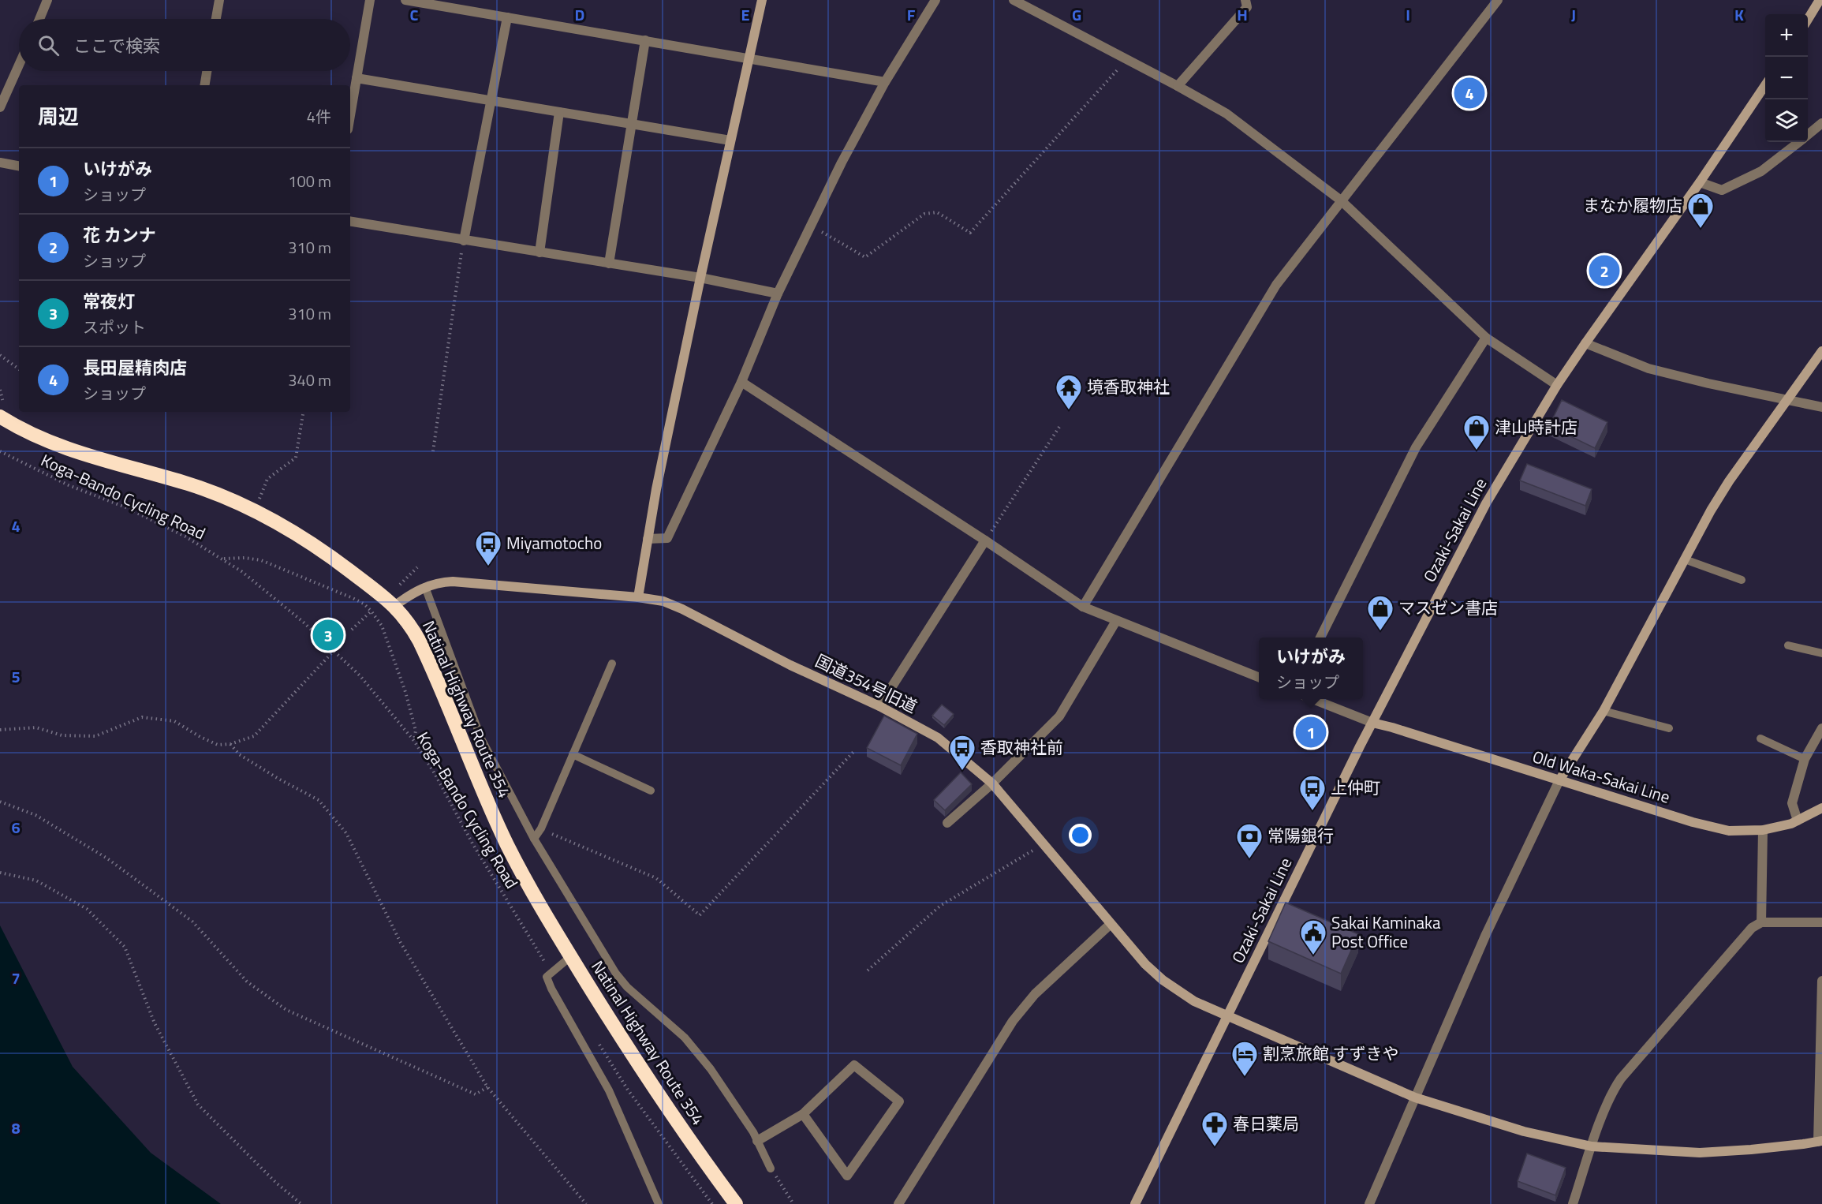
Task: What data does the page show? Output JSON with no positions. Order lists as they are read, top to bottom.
{
  "streets": {
    "highway": ["Natinal Highway Route 354"],
    "street": ["Ozaki-Sakai Line", "国道354号旧道", "Old Waka-Sakai Line"],
    "path": ["Koga-Bando Cycling Road"]
  },
  "crossings": [
    ["Ozaki-Sakai Line", "国道354号旧道"],
    ["Ozaki-Sakai Line", "Old Waka-Sakai Line"],
    ["国道354号旧道", "Natinal Highway Route 354"]
  ],
  "places": {
    "shop": ["まなか履物店", "津山時計店", "マスゼン書店"],
    "temple": ["境香取神社"],
    "bus stop": ["Miyamotocho", "香取神社前", "上仲町"],
    "bank": ["常陽銀行"],
    "public building": ["Sakai Kaminaka Post Office"],
    "hotel": ["割烹旅館 すずきや"],
    "pharmacy": ["春日薬局"]
  },
  "page": {
    "map_buttons": ["+", "−"],
    "search": "ここで検索",
    "pins": [
      "4",
      "2",
      "3",
      "1"
    ],
    "heading": ["周辺", "4件"],
    "list": [
      {
        "mark": "1",
        "name": "いけがみ",
        "note": "ショップ",
        "value": "100 m"
      },
      {
        "mark": "2",
        "name": "花 カンナ",
        "note": "ショップ",
        "value": "310 m"
      },
      {
        "mark": "3",
        "name": "常夜灯",
        "note": "スポット",
        "value": "310 m"
      },
      {
        "mark": "4",
        "name": "長田屋精肉店",
        "note": "ショップ",
        "value": "340 m"
      }
    ],
    "popup": ["いけがみ", "ショップ"]
  },
  "grid": {
    "columns": [
      "C",
      "D",
      "E",
      "F",
      "G",
      "H",
      "I",
      "J",
      "K"
    ],
    "rows": [
      "4",
      "5",
      "6",
      "7",
      "8"
    ]
  }
}
